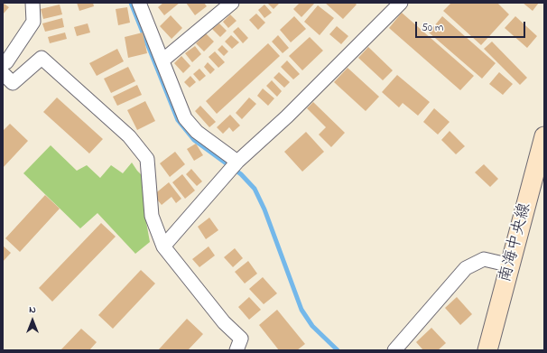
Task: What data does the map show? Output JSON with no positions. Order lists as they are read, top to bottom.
{
  "streets": {
    "street": ["南海中央線"]
  },
  "scale_bar": "50 m",
  "north": "top"
}
